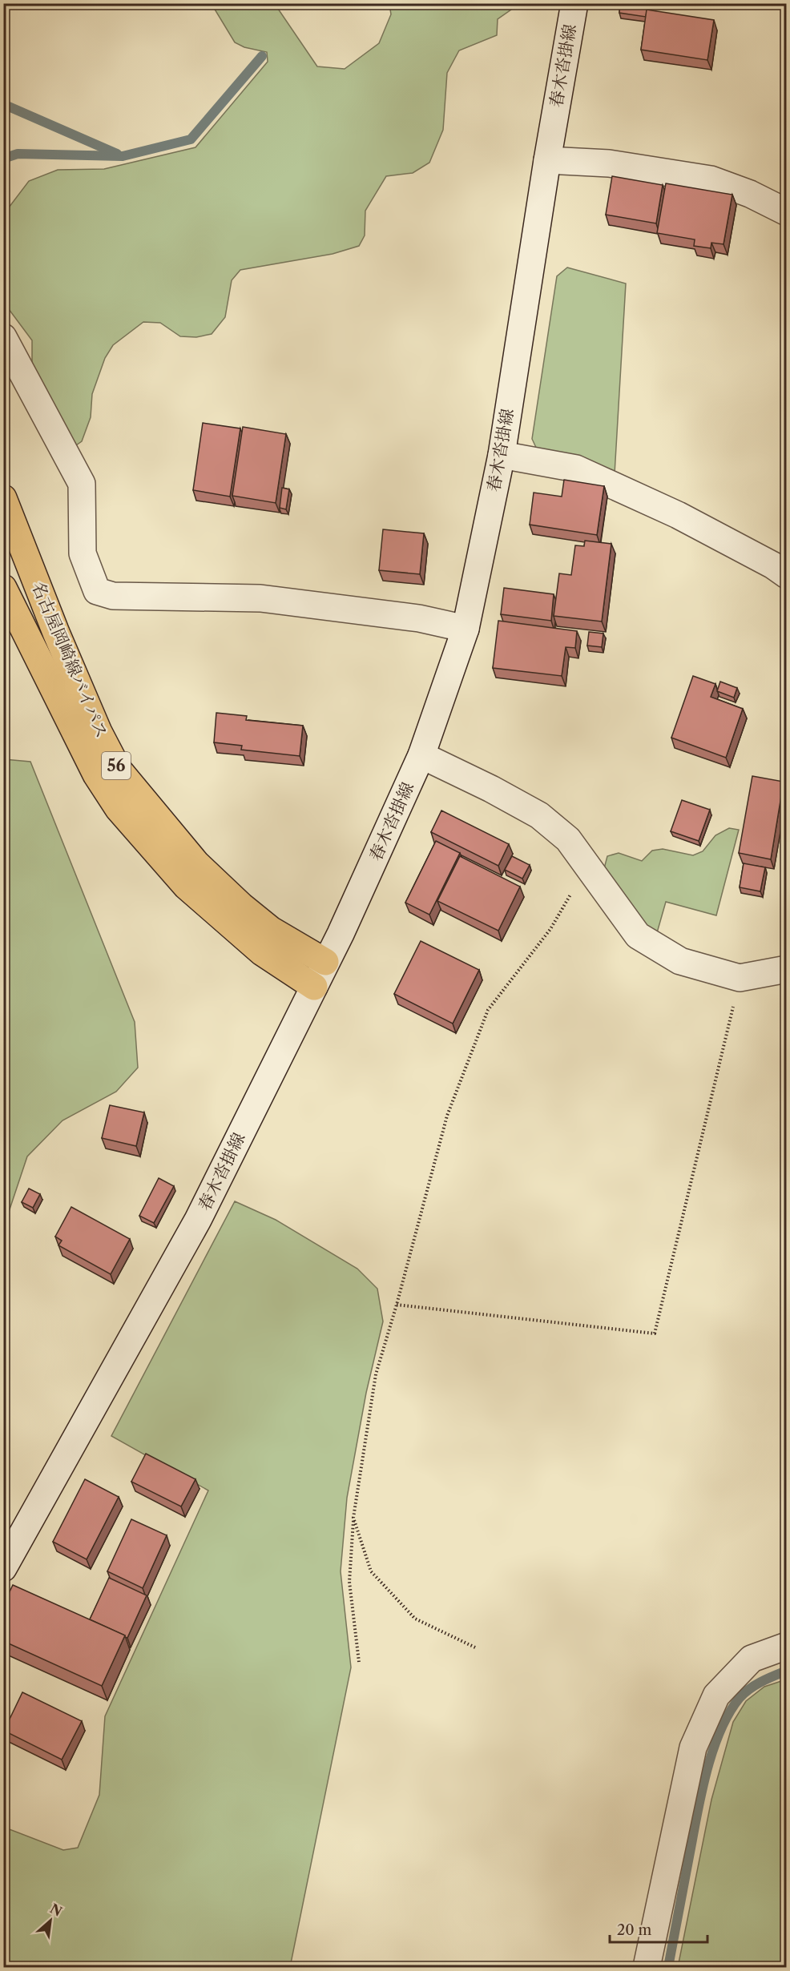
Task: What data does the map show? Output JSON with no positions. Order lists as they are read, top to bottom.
{
  "streets": {
    "main road": ["名古屋岡崎線バイパス", "56"],
    "street": ["春木沓掛線"]
  },
  "crossings": [
    ["春木沓掛線", "名古屋岡崎線バイパス"]
  ],
  "scale_bar": "20 m",
  "north": "top right"
}
